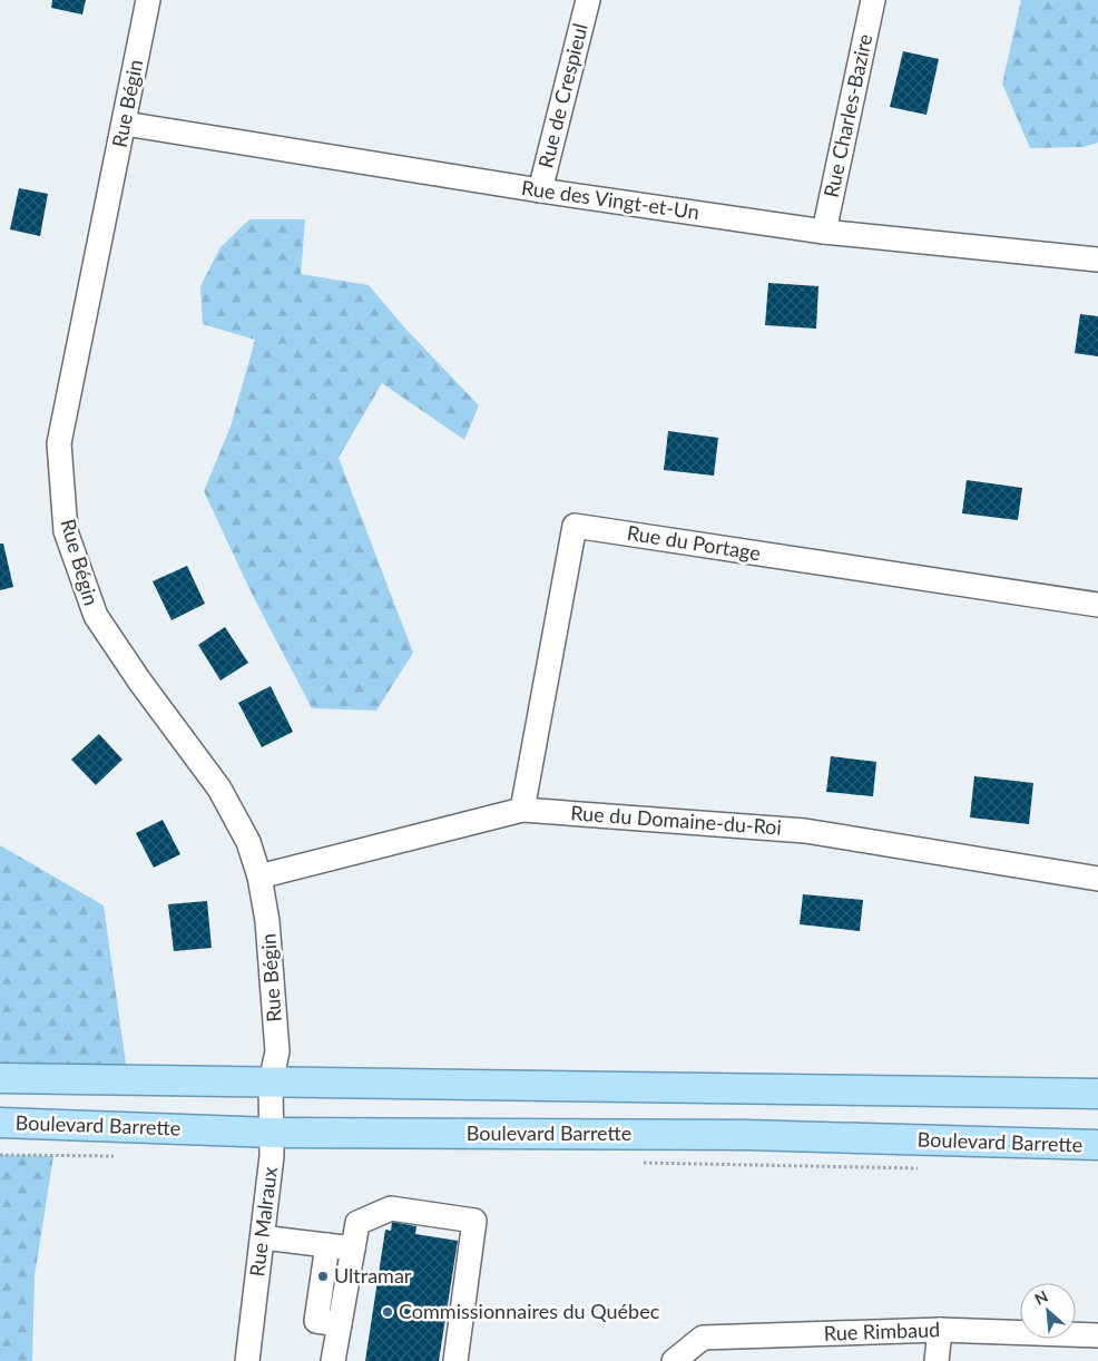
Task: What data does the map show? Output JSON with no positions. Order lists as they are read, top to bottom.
{
  "streets": {
    "main road": ["Boulevard Barrette"],
    "street": [
      "Rue de Crespieul",
      "Rue Bégin",
      "Rue Charles-Bazire",
      "Rue des Vingt-et-Un",
      "Rue du Portage",
      "Rue du Domaine-du-Roi",
      "Rue Malraux",
      "Rue Rimbaud"
    ]
  },
  "crossings": [
    ["Rue de Crespieul", "Rue des Vingt-et-Un"],
    ["Rue Bégin", "Rue des Vingt-et-Un"],
    ["Rue Bégin", "Rue du Domaine-du-Roi"],
    ["Rue Bégin", "Rue Malraux"],
    ["Rue Charles-Bazire", "Rue des Vingt-et-Un"],
    ["Rue du Portage", "Rue du Domaine-du-Roi"],
    ["Boulevard Barrette", "Rue Malraux"]
  ],
  "places": ["Ultramar", "Commissionnaires du Québec"],
  "north": "top left"
}
